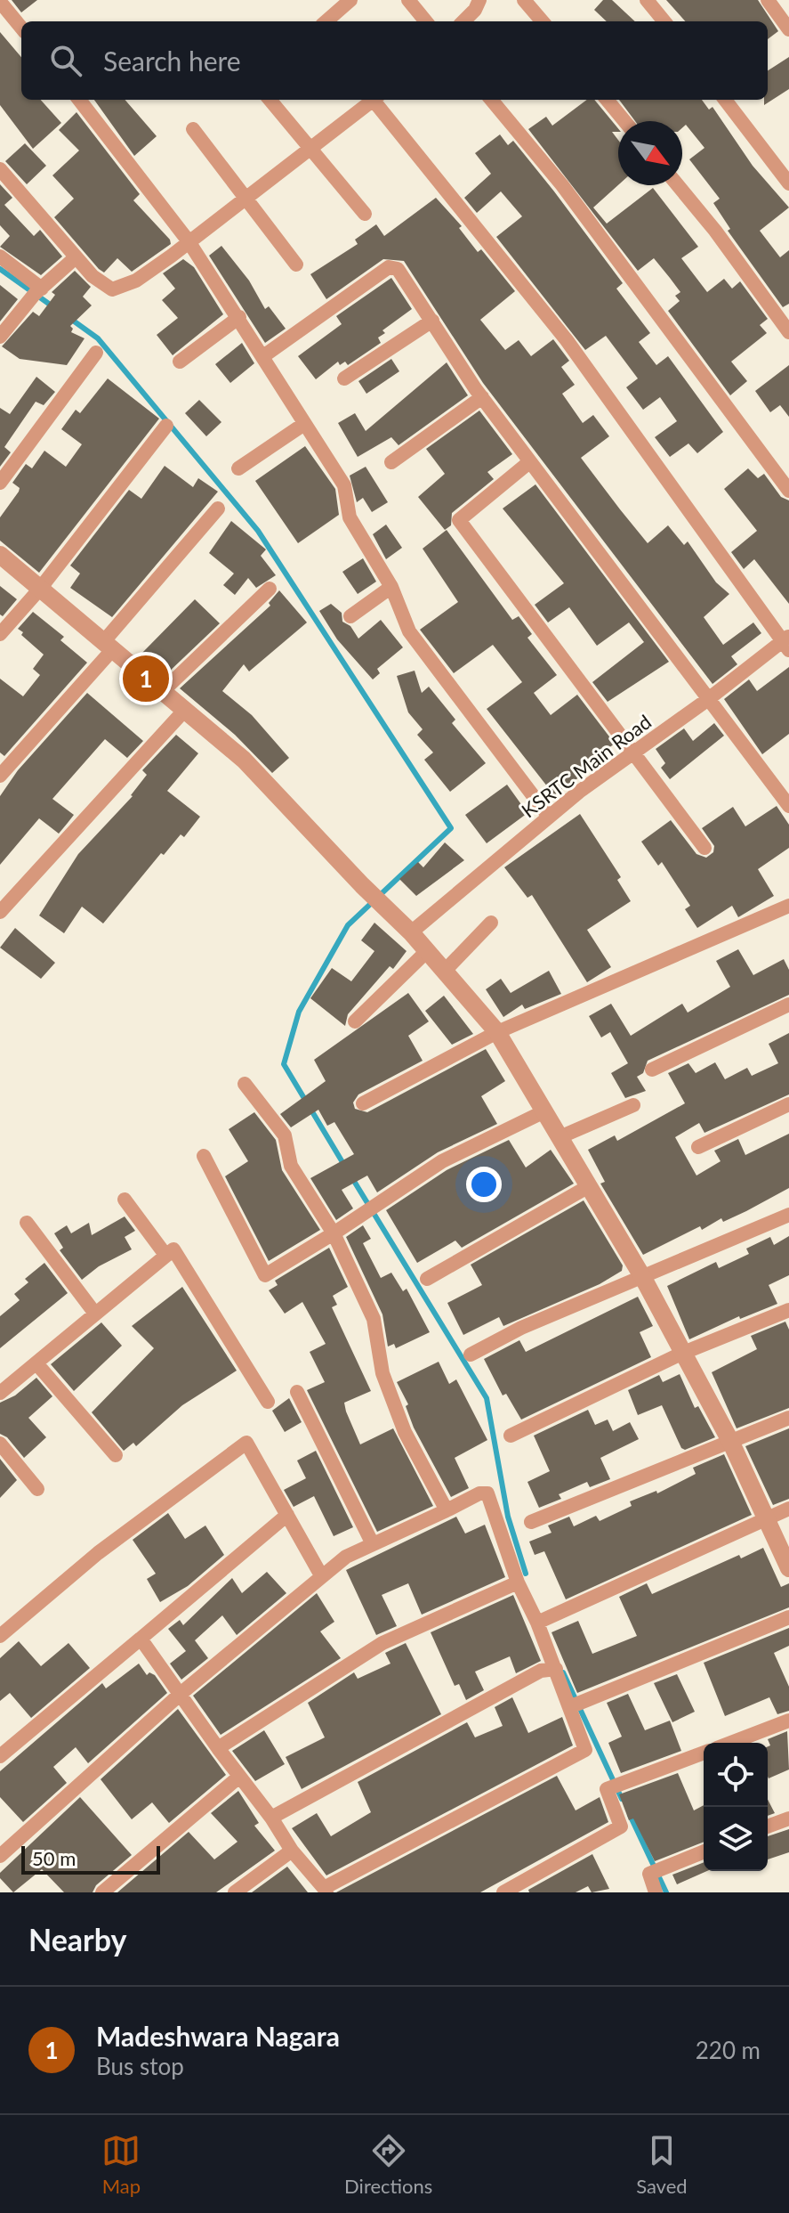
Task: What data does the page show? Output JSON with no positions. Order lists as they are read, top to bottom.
{
  "streets": {
    "street": ["KSRTC Main Road"]
  },
  "scale_bar": "50 m",
  "north": "bottom right",
  "page": {
    "search": "Search here",
    "pins": "1",
    "scale": "50 m",
    "heading": "Nearby",
    "list": [
      {
        "mark": "1",
        "name": "Madeshwara Nagara",
        "note": "Bus stop",
        "value": "220 m"
      }
    ],
    "nav": ["Map", "Directions", "Saved"]
  }
}
